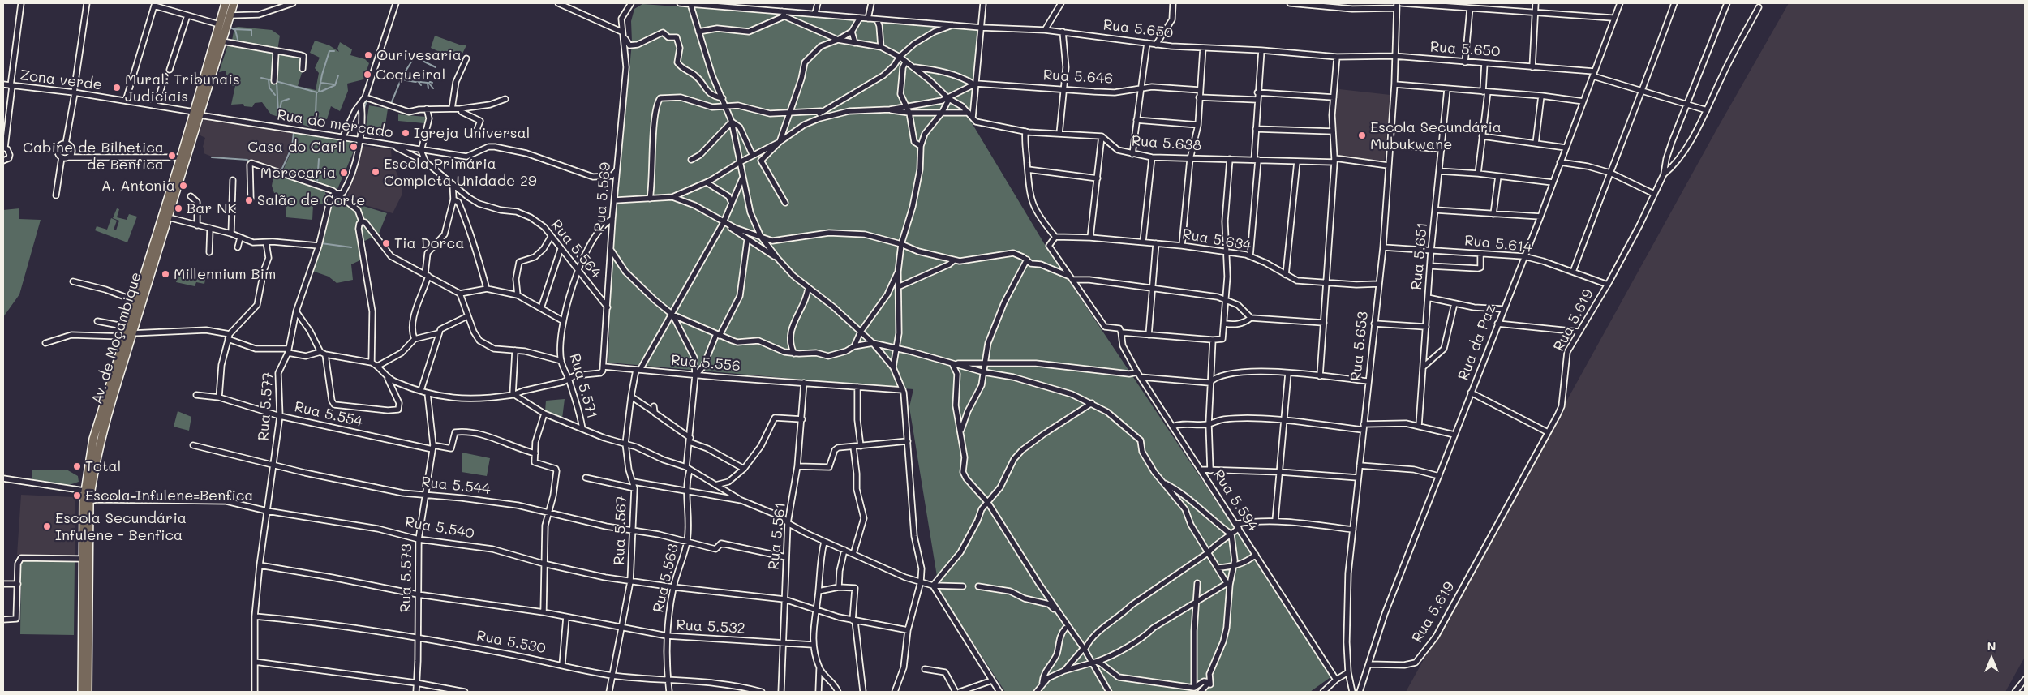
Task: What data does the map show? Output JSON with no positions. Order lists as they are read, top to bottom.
{
  "streets": {
    "highway": ["Av. de Moçambique"],
    "street": [
      "Rua 5.650",
      "Rua 5.646",
      "Zona verde",
      "Rua do mercado",
      "Rua 5.638",
      "Rua 5.569",
      "Rua 5.634",
      "Rua 5.614",
      "Rua 5.564",
      "Rua 5.651",
      "Rua 5.619",
      "Rua da Paz",
      "Rua 5.653",
      "Rua 5.556",
      "Rua 5.571",
      "Rua 5.577",
      "Rua 5.554",
      "Rua 5.544",
      "Rua 5.594",
      "Rua 5.540",
      "Rua 5.567",
      "Rua 5.561",
      "Rua 5.573",
      "Rua 5.563",
      "Rua 5.532",
      "Rua 5.530"
    ]
  },
  "crossings": [
    ["Rua 5.650", "Rua 5.619"],
    ["Rua 5.650", "Rua da Paz"],
    ["Rua 5.650", "Rua 5.653"],
    ["Rua do mercado", "Rua 5.569"],
    ["Rua do mercado", "Rua 5.564"],
    ["Rua do mercado", "Av. de Moçambique"],
    ["Rua do mercado", "Rua 5.577"],
    ["Rua 5.638", "Rua 5.653"],
    ["Rua 5.569", "Rua 5.564"],
    ["Rua 5.569", "Rua 5.556"],
    ["Rua 5.569", "Rua 5.571"],
    ["Rua 5.634", "Rua 5.653"],
    ["Rua 5.614", "Rua 5.651"],
    ["Rua 5.614", "Rua 5.619"],
    ["Rua 5.614", "Rua da Paz"],
    ["Rua 5.614", "Rua 5.653"],
    ["Rua 5.564", "Rua 5.571"],
    ["Rua 5.619", "Rua da Paz"],
    ["Av. de Moçambique", "Rua 5.540"],
    ["Rua 5.556", "Rua 5.567"],
    ["Rua 5.556", "Rua 5.561"],
    ["Rua 5.556", "Rua 5.563"],
    ["Rua 5.577", "Rua 5.554"],
    ["Rua 5.577", "Rua 5.544"],
    ["Rua 5.577", "Rua 5.540"],
    ["Rua 5.577", "Rua 5.532"],
    ["Rua 5.577", "Rua 5.530"],
    ["Rua 5.554", "Rua 5.573"],
    ["Rua 5.544", "Rua 5.567"],
    ["Rua 5.544", "Rua 5.561"],
    ["Rua 5.544", "Rua 5.573"],
    ["Rua 5.544", "Rua 5.563"],
    ["Rua 5.540", "Rua 5.567"],
    ["Rua 5.540", "Rua 5.561"],
    ["Rua 5.540", "Rua 5.573"],
    ["Rua 5.540", "Rua 5.563"],
    ["Rua 5.567", "Rua 5.532"],
    ["Rua 5.567", "Rua 5.530"],
    ["Rua 5.561", "Rua 5.532"],
    ["Rua 5.573", "Rua 5.532"],
    ["Rua 5.573", "Rua 5.530"],
    ["Rua 5.563", "Rua 5.532"],
    ["Rua 5.563", "Rua 5.530"]
  ],
  "places": [
    "Ourivesaria",
    "Coqueiral",
    "Mural: Tribunais Judiciais",
    "Igreja Universal",
    "Escola Secundária Mubukwane",
    "Casa do Caril",
    "Cabine de Bilhetica de Benfica",
    "Escola Primária Completa Unidade 29",
    "Mercearia",
    "A. Antonia",
    "Salão de Corte",
    "Bar NK",
    "Tia Dorca",
    "Millennium Bim",
    "Total",
    "Escola Infulene-Benfica",
    "Escola Secundária Infulene - Benfica"
  ],
  "north": "top"
}
